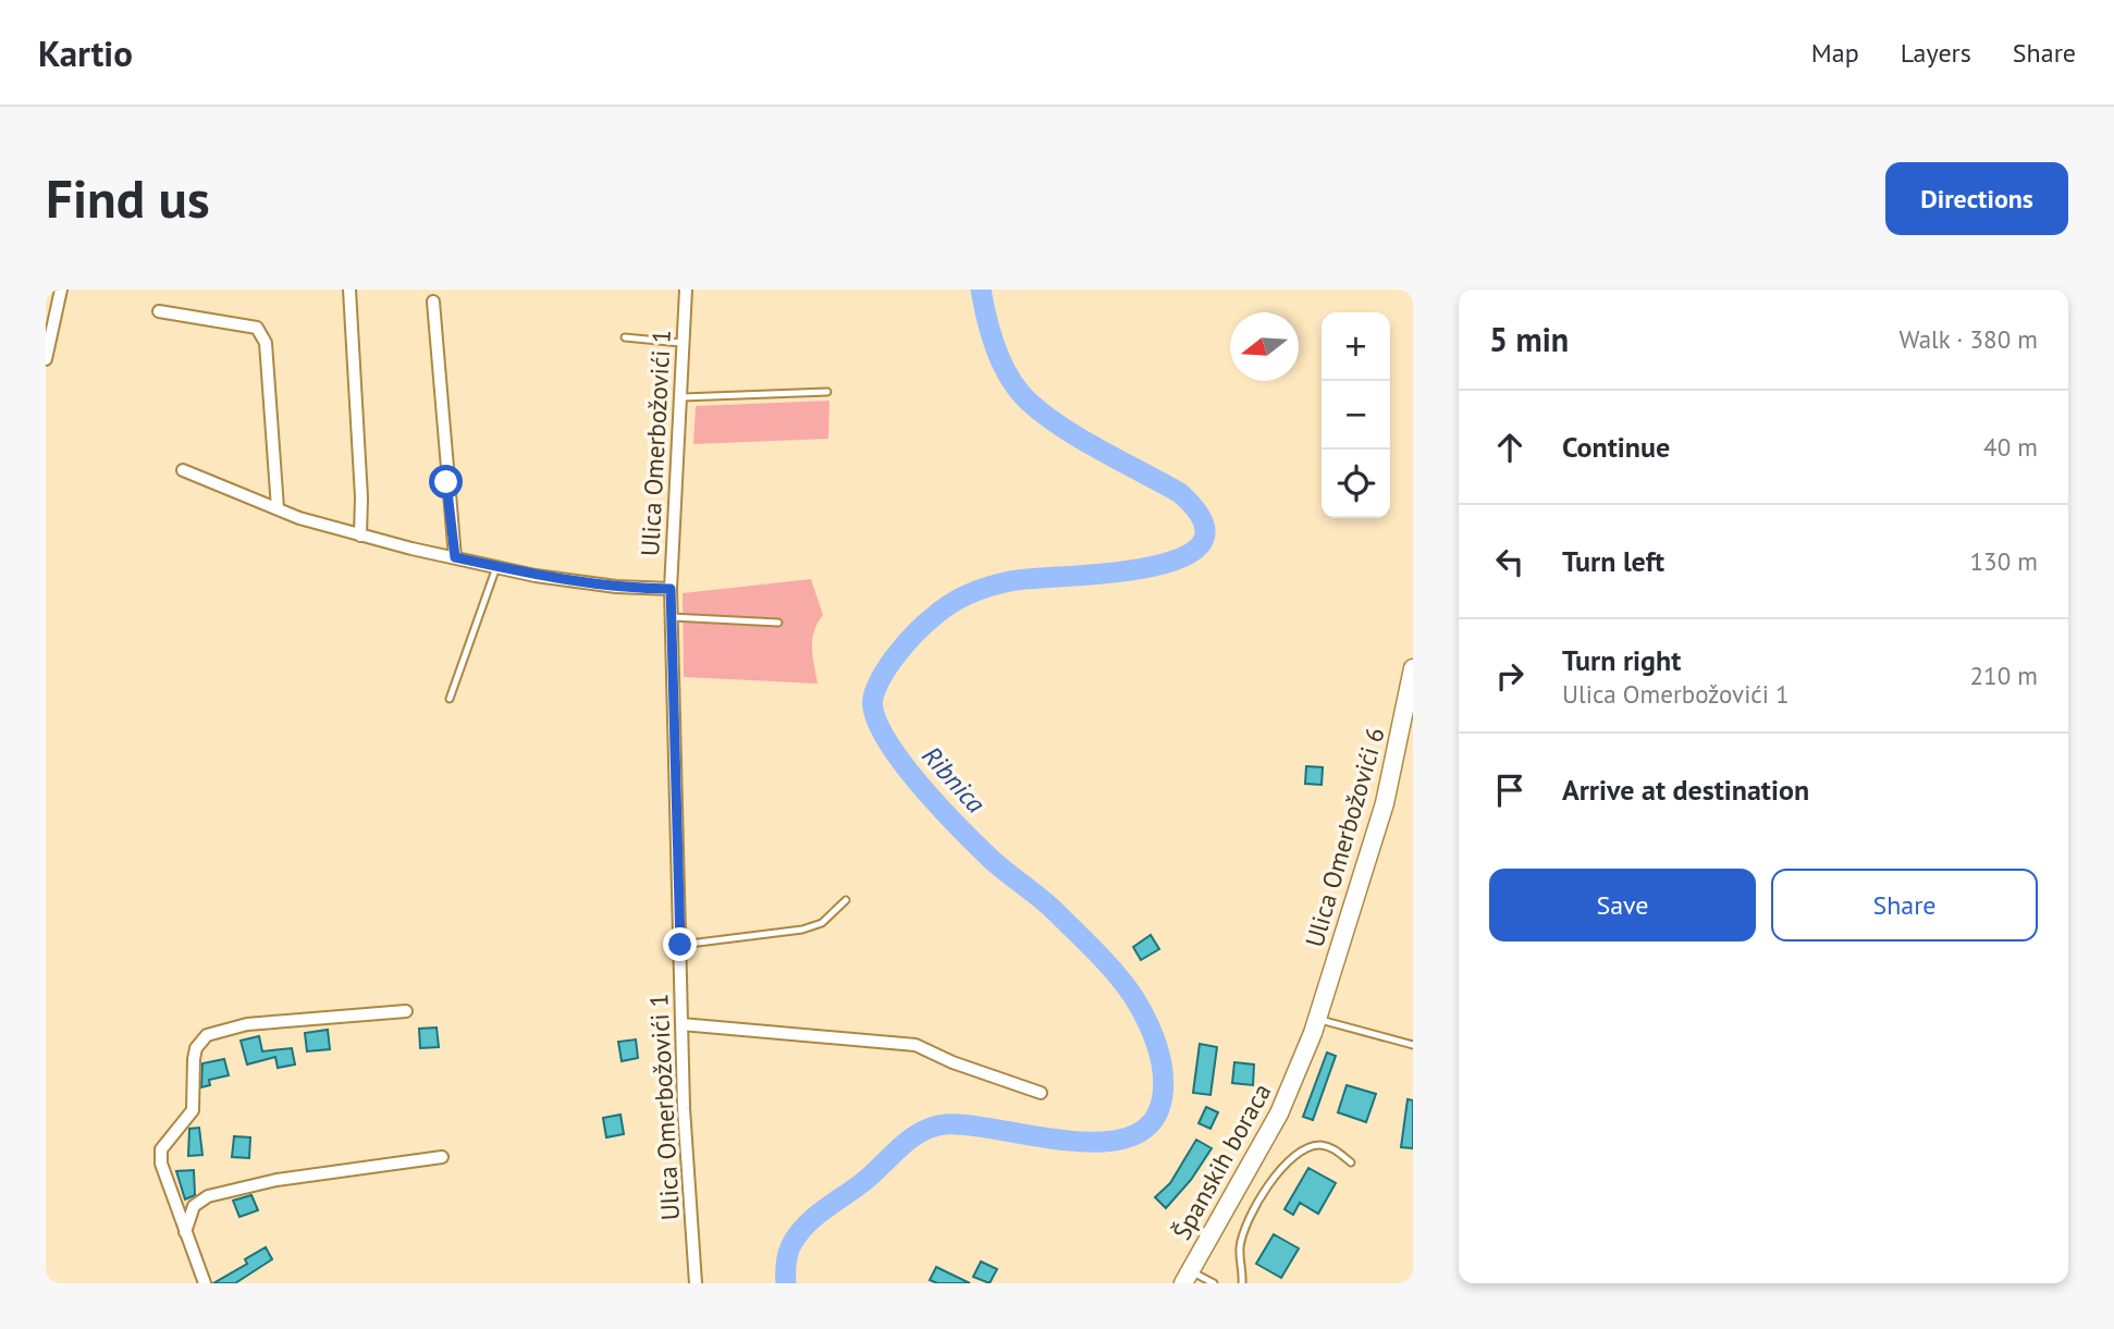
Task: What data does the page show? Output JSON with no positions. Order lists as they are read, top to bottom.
{
  "streets": {
    "main road": ["Ulica Omerbožovići 6", "Španskih boraca"],
    "street": ["Ulica Omerbožovići 1"]
  },
  "crossings": [
    ["Ulica Omerbožovići 6", "Španskih boraca"]
  ],
  "water": ["Ribnica"],
  "north": "left",
  "page": {
    "header": "Kartio",
    "nav": ["Map", "Layers", "Share"],
    "buttons": [
      "Directions",
      ["Save", "Share"]
    ],
    "title": "Find us",
    "heading": ["5 min", "Walk · 380 m"],
    "map_buttons": ["+", "−"],
    "list": [
      ["Continue", "40 m"],
      ["Turn left", "130 m"],
      ["Turn right", "Ulica Omerbožovići 1", "210 m"],
      "Arrive at destination"
    ]
  }
}
